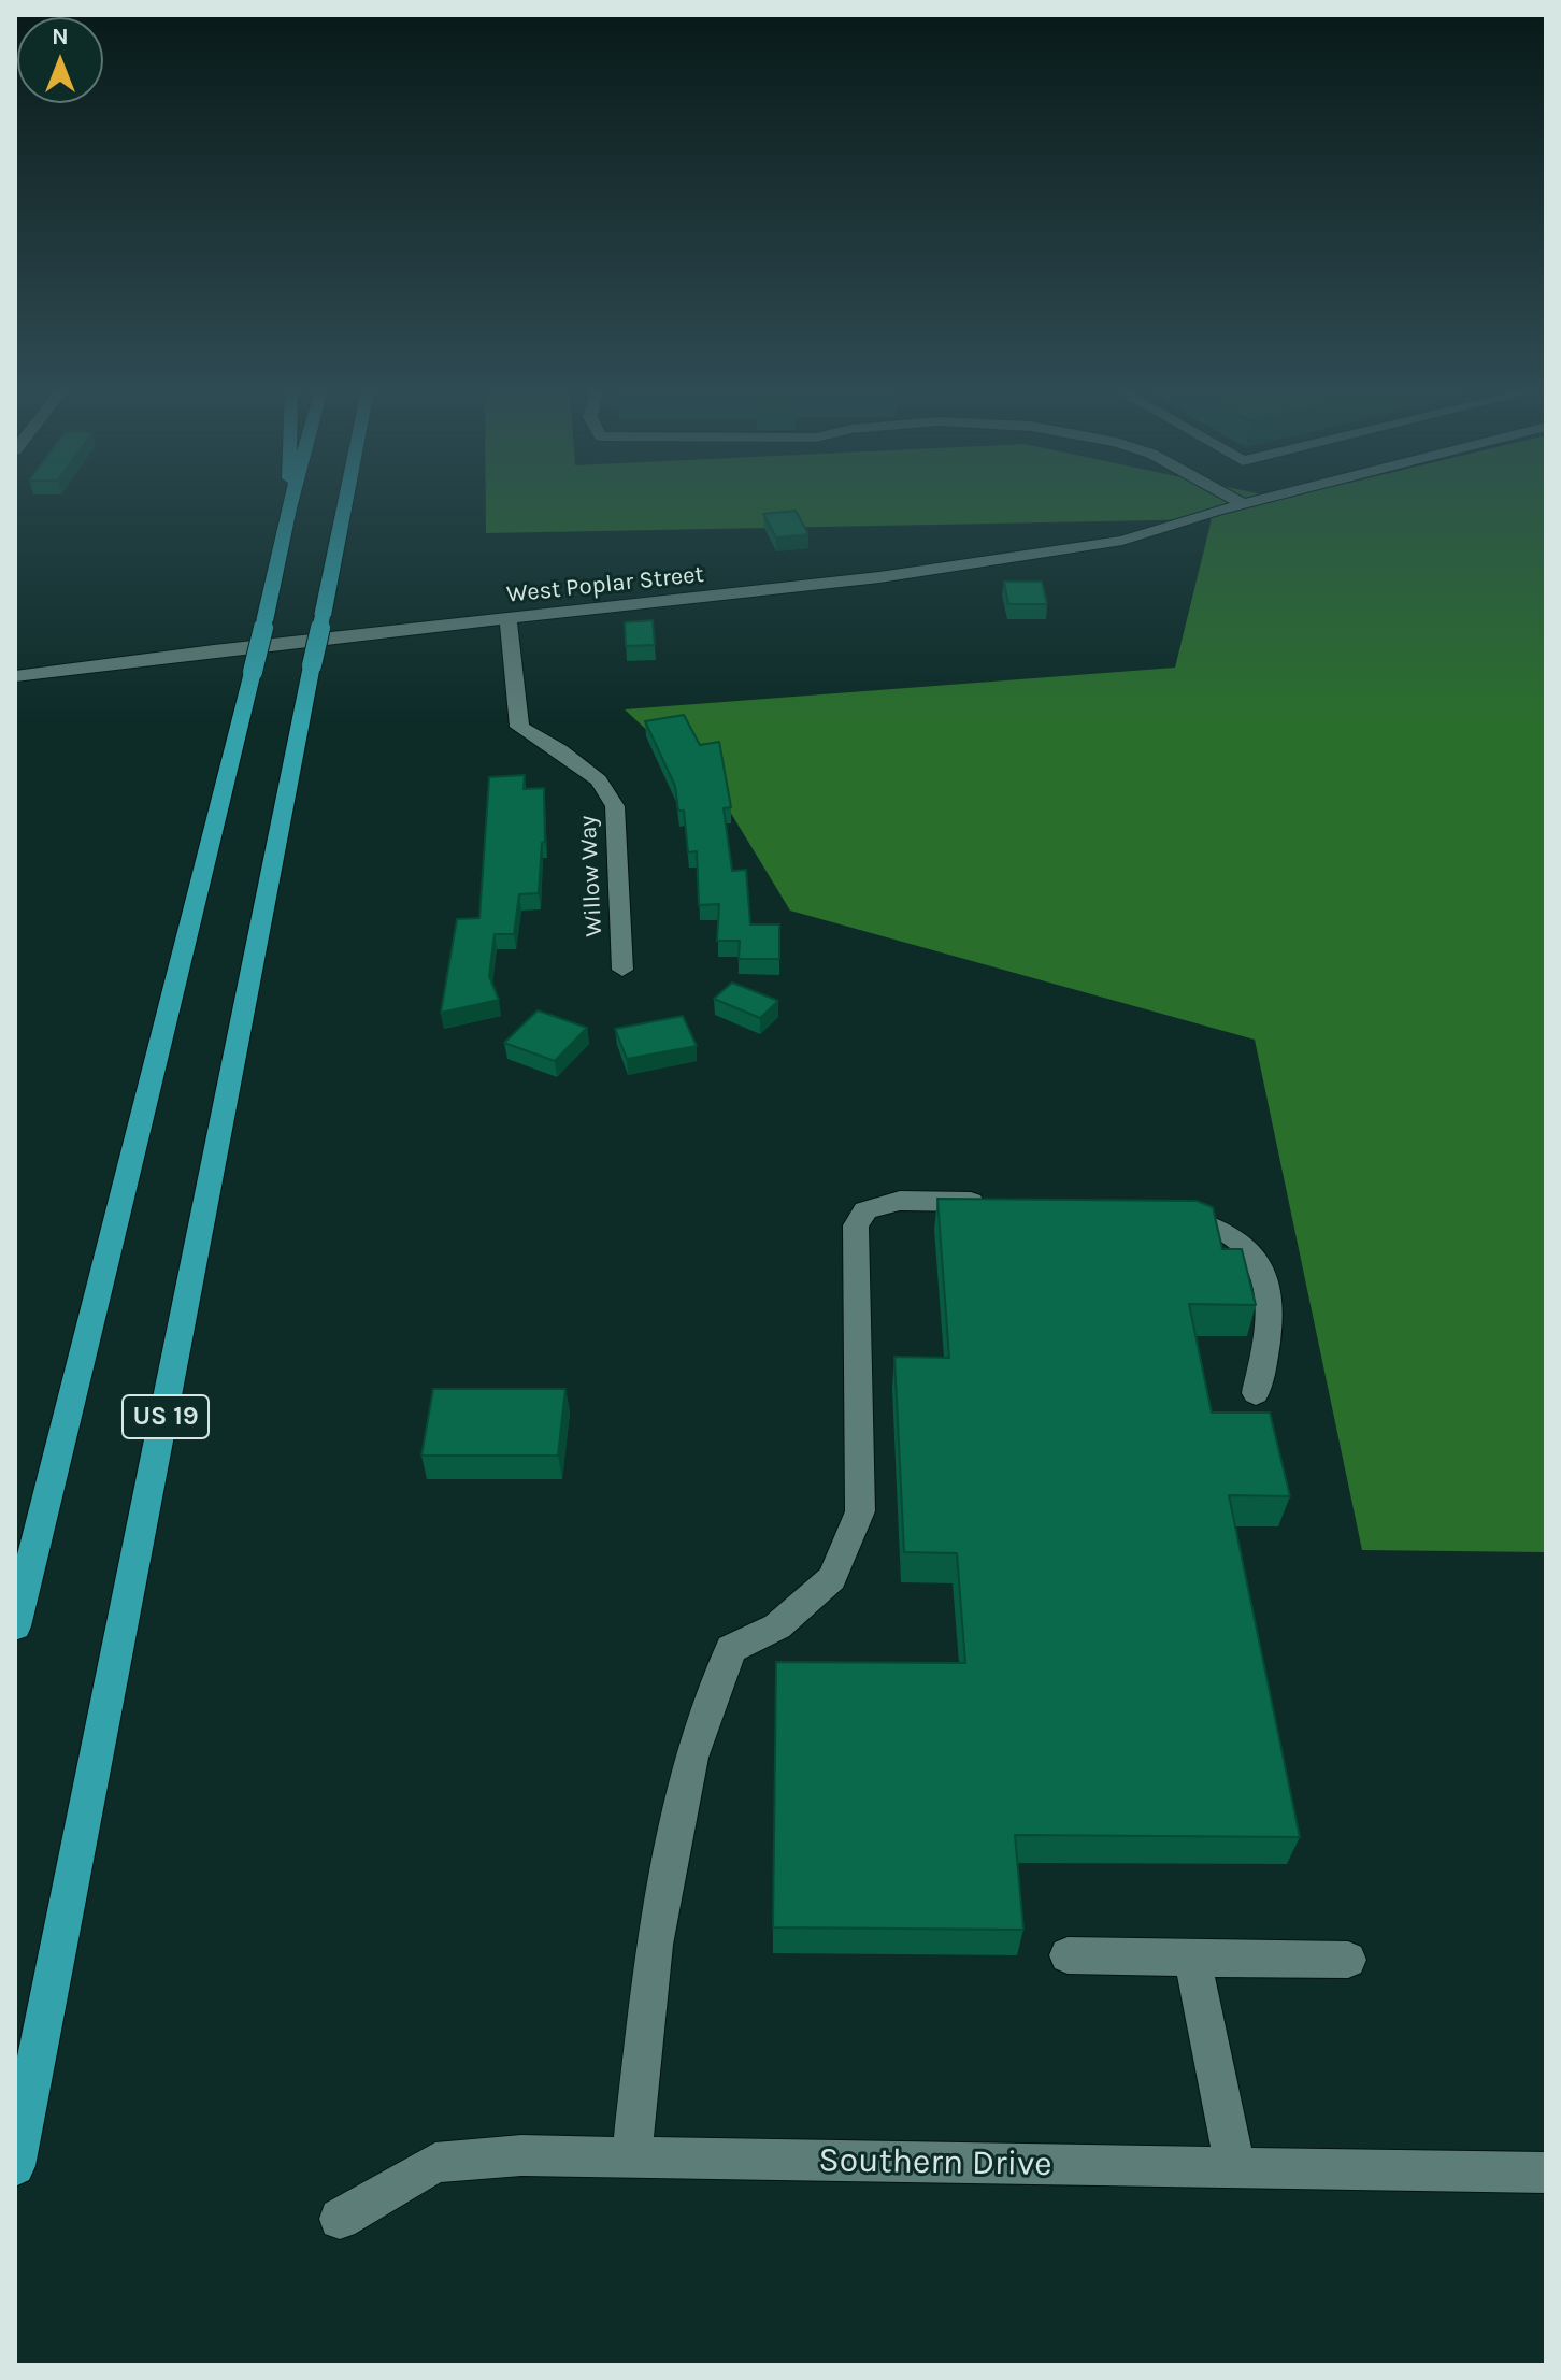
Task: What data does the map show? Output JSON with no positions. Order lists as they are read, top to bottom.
{
  "streets": {
    "highway": ["US 19"],
    "street": ["West Poplar Street", "Willow Way", "Southern Drive"]
  },
  "crossings": [
    ["West Poplar Street", "Willow Way"]
  ],
  "north": "top"
}
